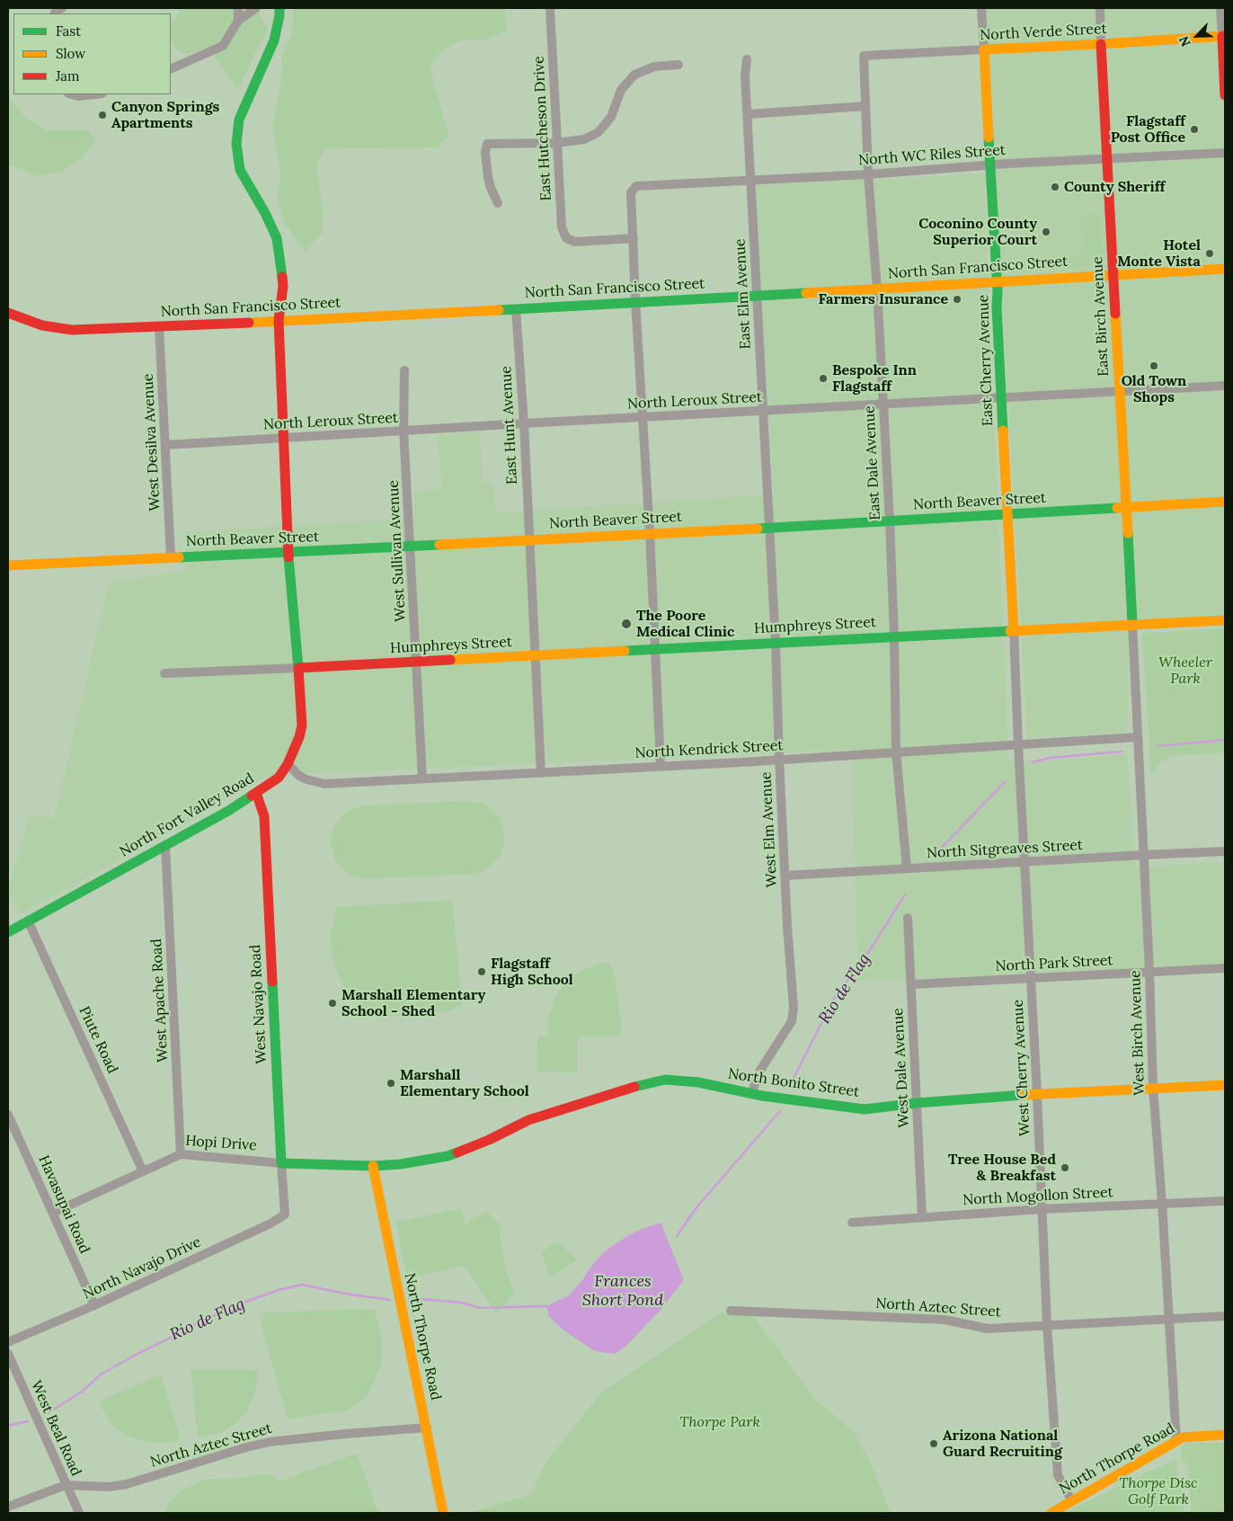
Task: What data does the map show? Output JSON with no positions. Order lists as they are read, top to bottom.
{
  "streets": {
    "street": [
      "North Verde Street",
      "East Hutcheson Drive",
      "North WC Riles Street",
      "North San Francisco Street",
      "East Elm Avenue",
      "East Birch Avenue",
      "East Cherry Avenue",
      "North Leroux Street",
      "East Hunt Avenue",
      "West Desilva Avenue",
      "East Dale Avenue",
      "North Beaver Street",
      "West Sullivan Avenue",
      "Humphreys Street",
      "North Kendrick Street",
      "North Fort Valley Road",
      "West Elm Avenue",
      "North Sitgreaves Street",
      "North Park Street",
      "West Apache Road",
      "West Navajo Road",
      "West Birch Avenue",
      "Piute Road",
      "West Dale Avenue",
      "West Cherry Avenue",
      "North Bonito Street",
      "Hopi Drive",
      "North Mogollon Street",
      "Havasupai Road",
      "North Navajo Drive",
      "North Aztec Street",
      "North Thorpe Road",
      "West Beal Road"
    ]
  },
  "crossings": [
    ["North Verde Street", "East Birch Avenue"],
    ["North Verde Street", "East Cherry Avenue"],
    ["North Verde Street", "East Dale Avenue"],
    ["East Hutcheson Drive", "North WC Riles Street"],
    ["North WC Riles Street", "East Elm Avenue"],
    ["North WC Riles Street", "East Birch Avenue"],
    ["North WC Riles Street", "East Cherry Avenue"],
    ["North WC Riles Street", "East Dale Avenue"],
    ["North San Francisco Street", "East Elm Avenue"],
    ["North San Francisco Street", "East Birch Avenue"],
    ["North San Francisco Street", "East Cherry Avenue"],
    ["North San Francisco Street", "East Hunt Avenue"],
    ["North San Francisco Street", "West Desilva Avenue"],
    ["North San Francisco Street", "East Dale Avenue"],
    ["North San Francisco Street", "North Fort Valley Road"],
    ["East Elm Avenue", "North Leroux Street"],
    ["East Elm Avenue", "North Beaver Street"],
    ["East Elm Avenue", "West Elm Avenue"],
    ["East Birch Avenue", "North Leroux Street"],
    ["East Birch Avenue", "North Beaver Street"],
    ["East Birch Avenue", "Humphreys Street"],
    ["East Birch Avenue", "West Birch Avenue"],
    ["East Cherry Avenue", "North Leroux Street"],
    ["East Cherry Avenue", "North Beaver Street"],
    ["East Cherry Avenue", "Humphreys Street"],
    ["East Cherry Avenue", "West Cherry Avenue"],
    ["North Leroux Street", "East Hunt Avenue"],
    ["North Leroux Street", "West Desilva Avenue"],
    ["North Leroux Street", "East Dale Avenue"],
    ["North Leroux Street", "West Sullivan Avenue"],
    ["North Leroux Street", "North Fort Valley Road"],
    ["East Hunt Avenue", "North Beaver Street"],
    ["East Hunt Avenue", "Humphreys Street"],
    ["East Hunt Avenue", "North Kendrick Street"],
    ["West Desilva Avenue", "North Beaver Street"],
    ["East Dale Avenue", "North Beaver Street"],
    ["East Dale Avenue", "Humphreys Street"],
    ["East Dale Avenue", "North Kendrick Street"],
    ["East Dale Avenue", "North Sitgreaves Street"],
    ["North Beaver Street", "West Sullivan Avenue"],
    ["North Beaver Street", "North Fort Valley Road"],
    ["North Beaver Street", "West Elm Avenue"],
    ["West Sullivan Avenue", "Humphreys Street"],
    ["West Sullivan Avenue", "North Kendrick Street"],
    ["Humphreys Street", "North Fort Valley Road"],
    ["Humphreys Street", "West Elm Avenue"],
    ["Humphreys Street", "West Birch Avenue"],
    ["Humphreys Street", "West Cherry Avenue"],
    ["North Kendrick Street", "North Fort Valley Road"],
    ["North Kendrick Street", "West Elm Avenue"],
    ["North Kendrick Street", "West Birch Avenue"],
    ["North Kendrick Street", "West Cherry Avenue"],
    ["North Fort Valley Road", "West Apache Road"],
    ["North Fort Valley Road", "West Navajo Road"],
    ["North Fort Valley Road", "Piute Road"],
    ["West Elm Avenue", "North Sitgreaves Street"],
    ["West Elm Avenue", "North Bonito Street"],
    ["North Sitgreaves Street", "West Birch Avenue"],
    ["North Sitgreaves Street", "West Cherry Avenue"],
    ["North Park Street", "West Birch Avenue"],
    ["North Park Street", "West Dale Avenue"],
    ["North Park Street", "West Cherry Avenue"],
    ["West Apache Road", "Hopi Drive"],
    ["West Navajo Road", "Hopi Drive"],
    ["West Navajo Road", "North Navajo Drive"],
    ["West Birch Avenue", "North Bonito Street"],
    ["West Birch Avenue", "North Mogollon Street"],
    ["West Birch Avenue", "North Aztec Street"],
    ["West Birch Avenue", "North Thorpe Road"],
    ["Piute Road", "Hopi Drive"],
    ["West Dale Avenue", "North Bonito Street"],
    ["West Dale Avenue", "North Mogollon Street"],
    ["West Cherry Avenue", "North Bonito Street"],
    ["West Cherry Avenue", "North Mogollon Street"],
    ["West Cherry Avenue", "North Aztec Street"],
    ["West Cherry Avenue", "North Thorpe Road"],
    ["North Bonito Street", "Hopi Drive"],
    ["North Bonito Street", "North Thorpe Road"],
    ["Hopi Drive", "Havasupai Road"],
    ["Hopi Drive", "North Thorpe Road"],
    ["Havasupai Road", "North Navajo Drive"],
    ["North Aztec Street", "North Thorpe Road"],
    ["North Aztec Street", "West Beal Road"]
  ],
  "water": ["Rio de Flag", "Frances Short Pond"],
  "parks": ["Wheeler Park", "Thorpe Park", "Thorpe Disc Golf Park"],
  "places": [
    "Canyon Springs Apartments",
    "Flagstaff Post Office",
    "County Sheriff",
    "Coconino County Superior Court",
    "Hotel Monte Vista",
    "Farmers Insurance",
    "Old Town Shops",
    "Bespoke Inn Flagstaff",
    "The Poore Medical Clinic",
    "Flagstaff High School",
    "Marshall Elementary School - Shed",
    "Marshall Elementary School",
    "Tree House Bed & Breakfast",
    "Arizona National Guard Recruiting"
  ],
  "legend": ["Fast", "Slow", "Jam"],
  "north": "bottom left"
}
